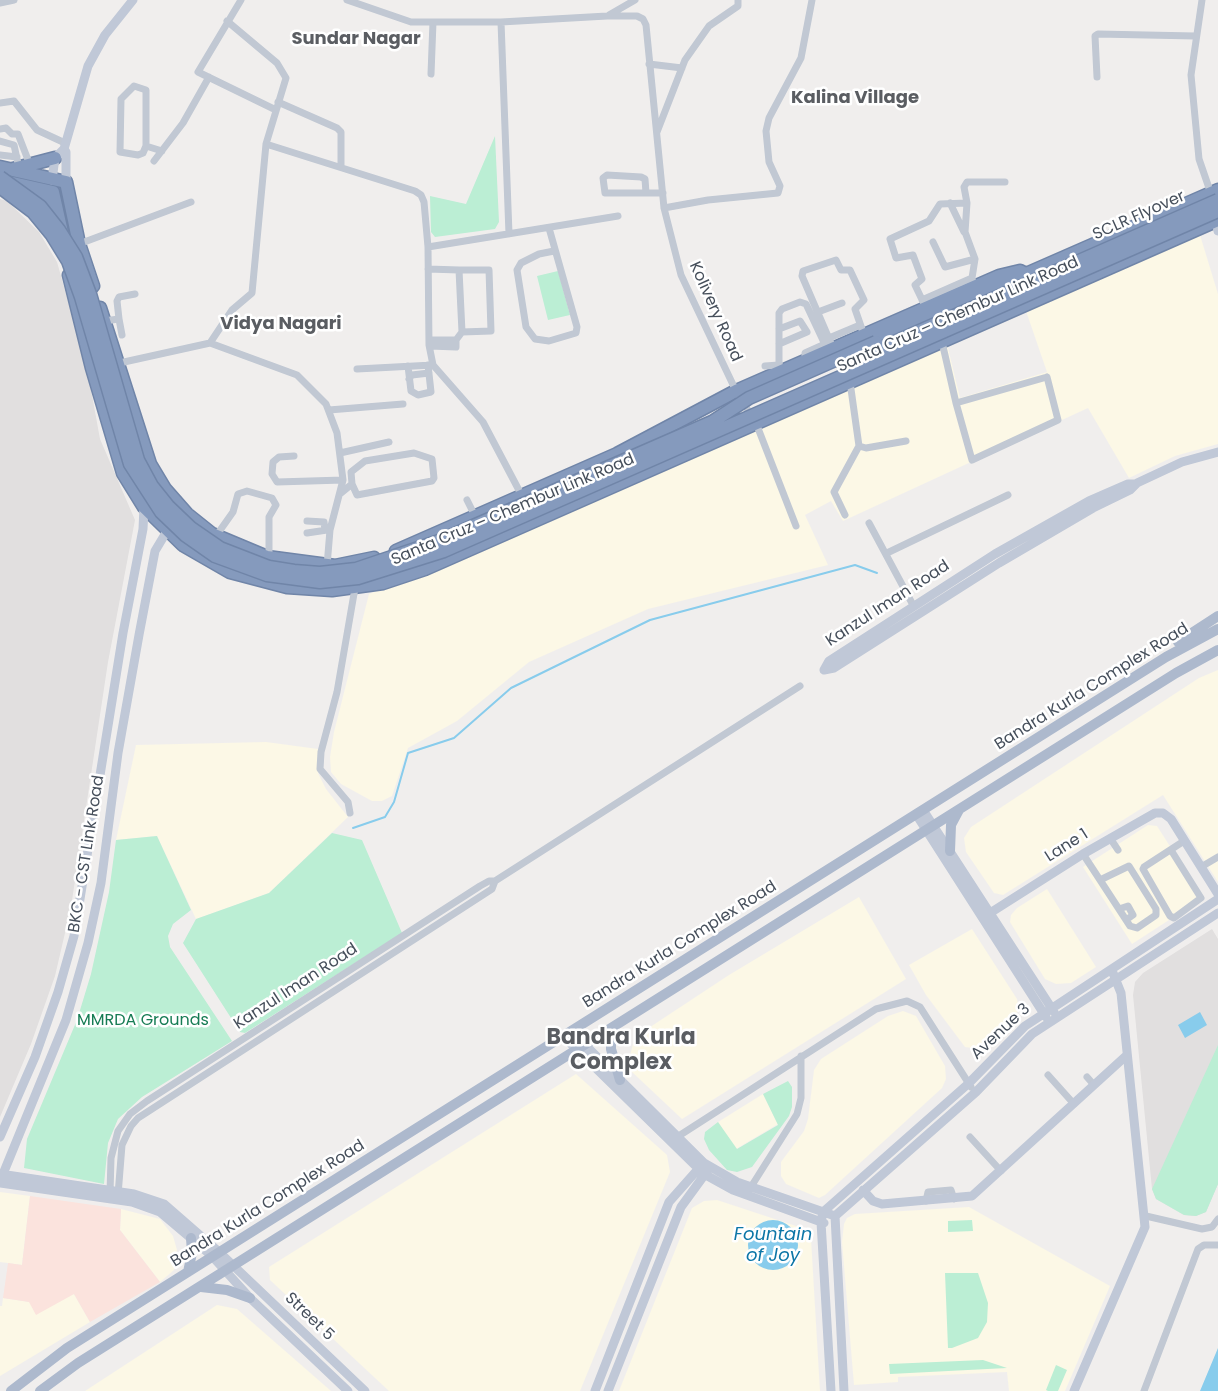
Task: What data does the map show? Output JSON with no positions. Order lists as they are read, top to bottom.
{
  "streets": {
    "highway": ["SCLR Flyover", "Santa Cruz – Chembur Link Road"],
    "main road": ["Bandra Kurla Complex Road"],
    "street": [
      "Kolivery Road",
      "Kanzul Iman Road",
      "Lane 1",
      "BKC - CST Link Road",
      "Avenue 3",
      "Street 5"
    ]
  },
  "crossings": [
    ["SCLR Flyover", "Santa Cruz – Chembur Link Road"],
    ["Kolivery Road", "Santa Cruz – Chembur Link Road"],
    ["Santa Cruz – Chembur Link Road", "BKC - CST Link Road"],
    ["Bandra Kurla Complex Road", "Street 5"]
  ],
  "districts": [
    "Sundar Nagar",
    "Kalina Village",
    "Vidya Nagari",
    "Bandra Kurla Complex"
  ],
  "water": ["Fountain of Joy"],
  "parks": ["MMRDA Grounds"]
}
